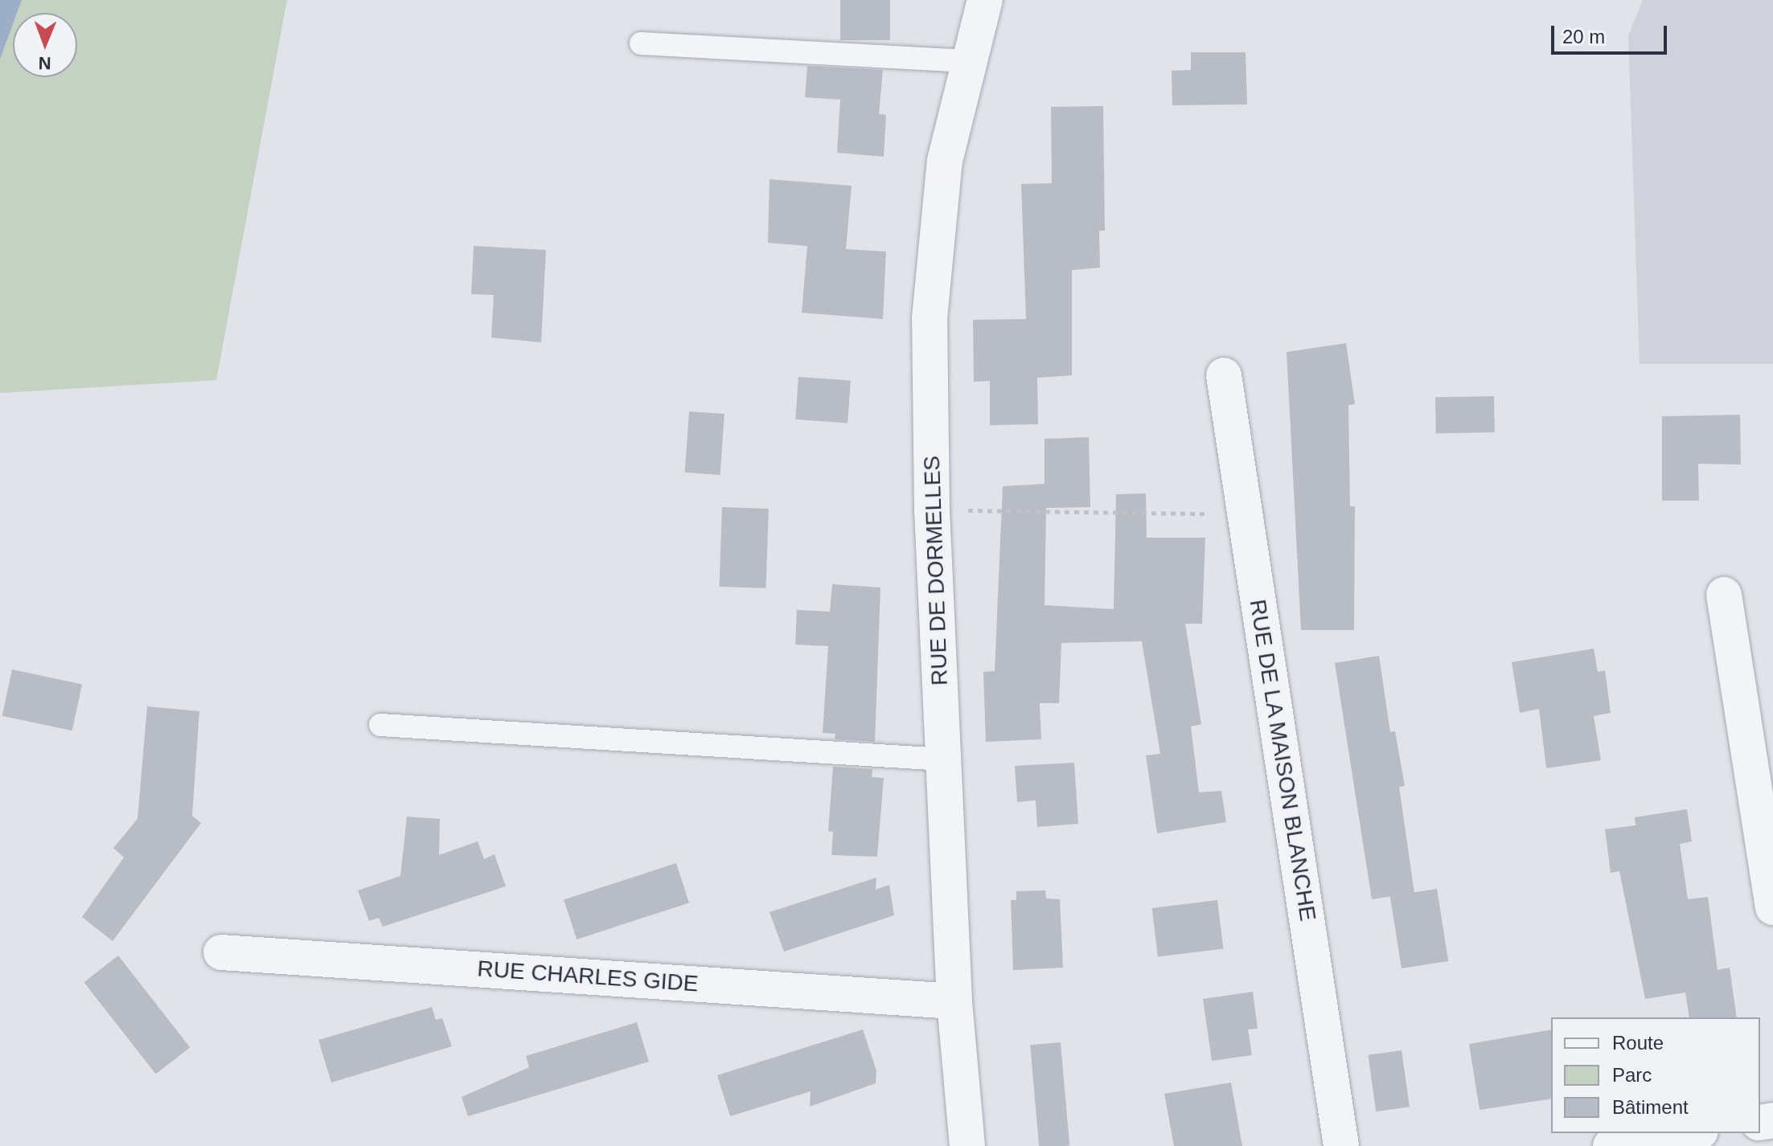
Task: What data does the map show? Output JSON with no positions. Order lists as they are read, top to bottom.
{
  "streets": {
    "street": ["RUE DE DORMELLES", "RUE DE LA MAISON BLANCHE", "RUE CHARLES GIDE"]
  },
  "crossings": [
    ["RUE DE DORMELLES", "RUE CHARLES GIDE"]
  ],
  "legend": ["Route", "Parc", "Bâtiment"],
  "scale_bar": "20 m",
  "north": "bottom"
}
